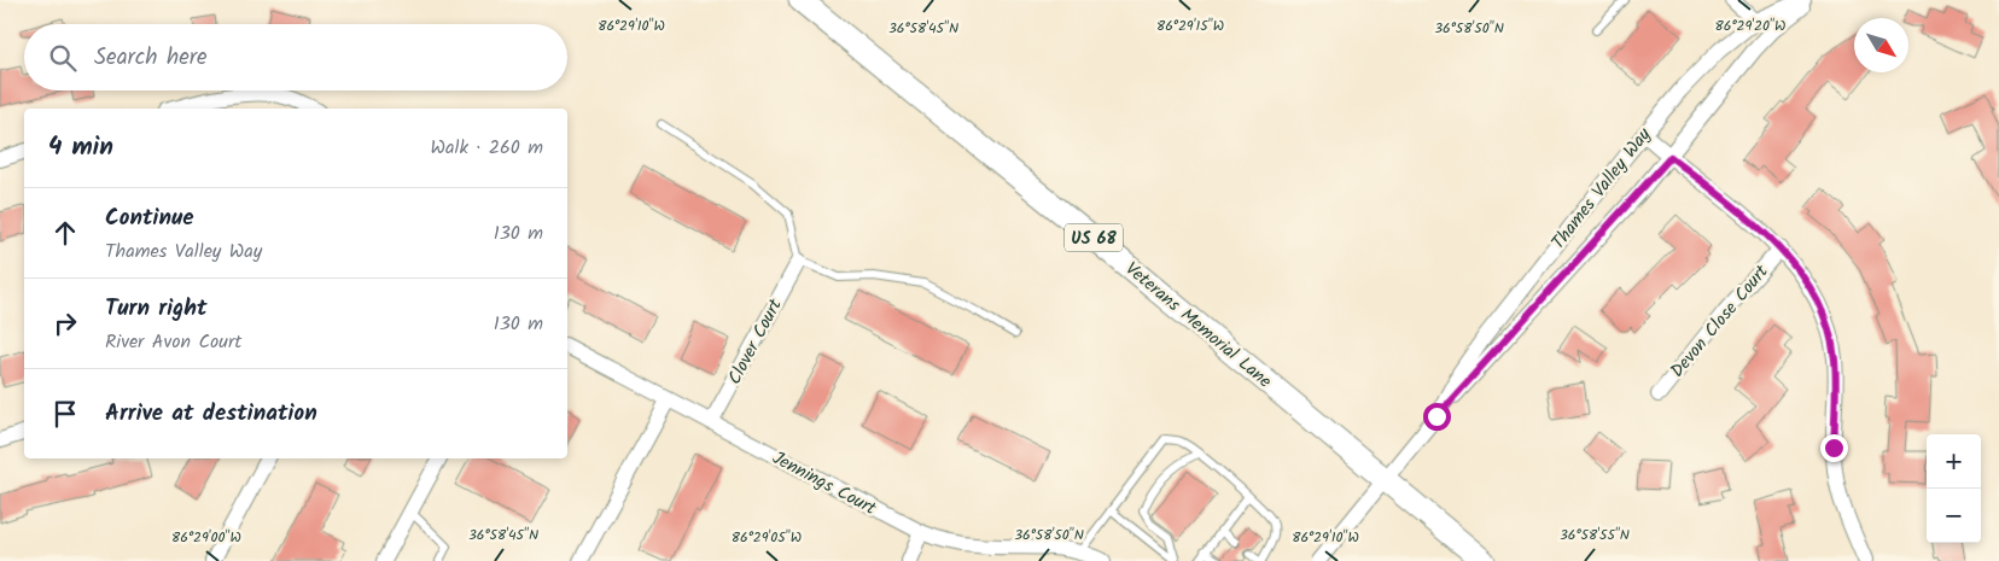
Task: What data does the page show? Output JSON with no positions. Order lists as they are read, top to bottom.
{
  "streets": {
    "main road": ["US 68", "Veterans Memorial Lane"],
    "street": [
      "Thames Valley Way",
      "Devon Close Court",
      "Clover Court",
      "Jennings Court"
    ]
  },
  "crossings": [
    ["Thames Valley Way", "Veterans Memorial Lane"],
    ["Clover Court", "Jennings Court"]
  ],
  "north": "bottom right",
  "page": {
    "search": "Search here",
    "heading": ["4 min", "Walk · 260 m"],
    "list": [
      ["Continue", "Thames Valley Way", "130 m"],
      ["Turn right", "River Avon Court", "130 m"],
      "Arrive at destination"
    ],
    "map_buttons": ["+", "−"]
  },
  "coordinates": [
    "86°29'10\"W",
    "86°29'15\"W",
    "86°29'20\"W",
    "36°58'45\"N",
    "36°58'50\"N",
    "36°58'55\"N",
    "86°29'00\"W",
    "86°29'05\"W"
  ]
}
